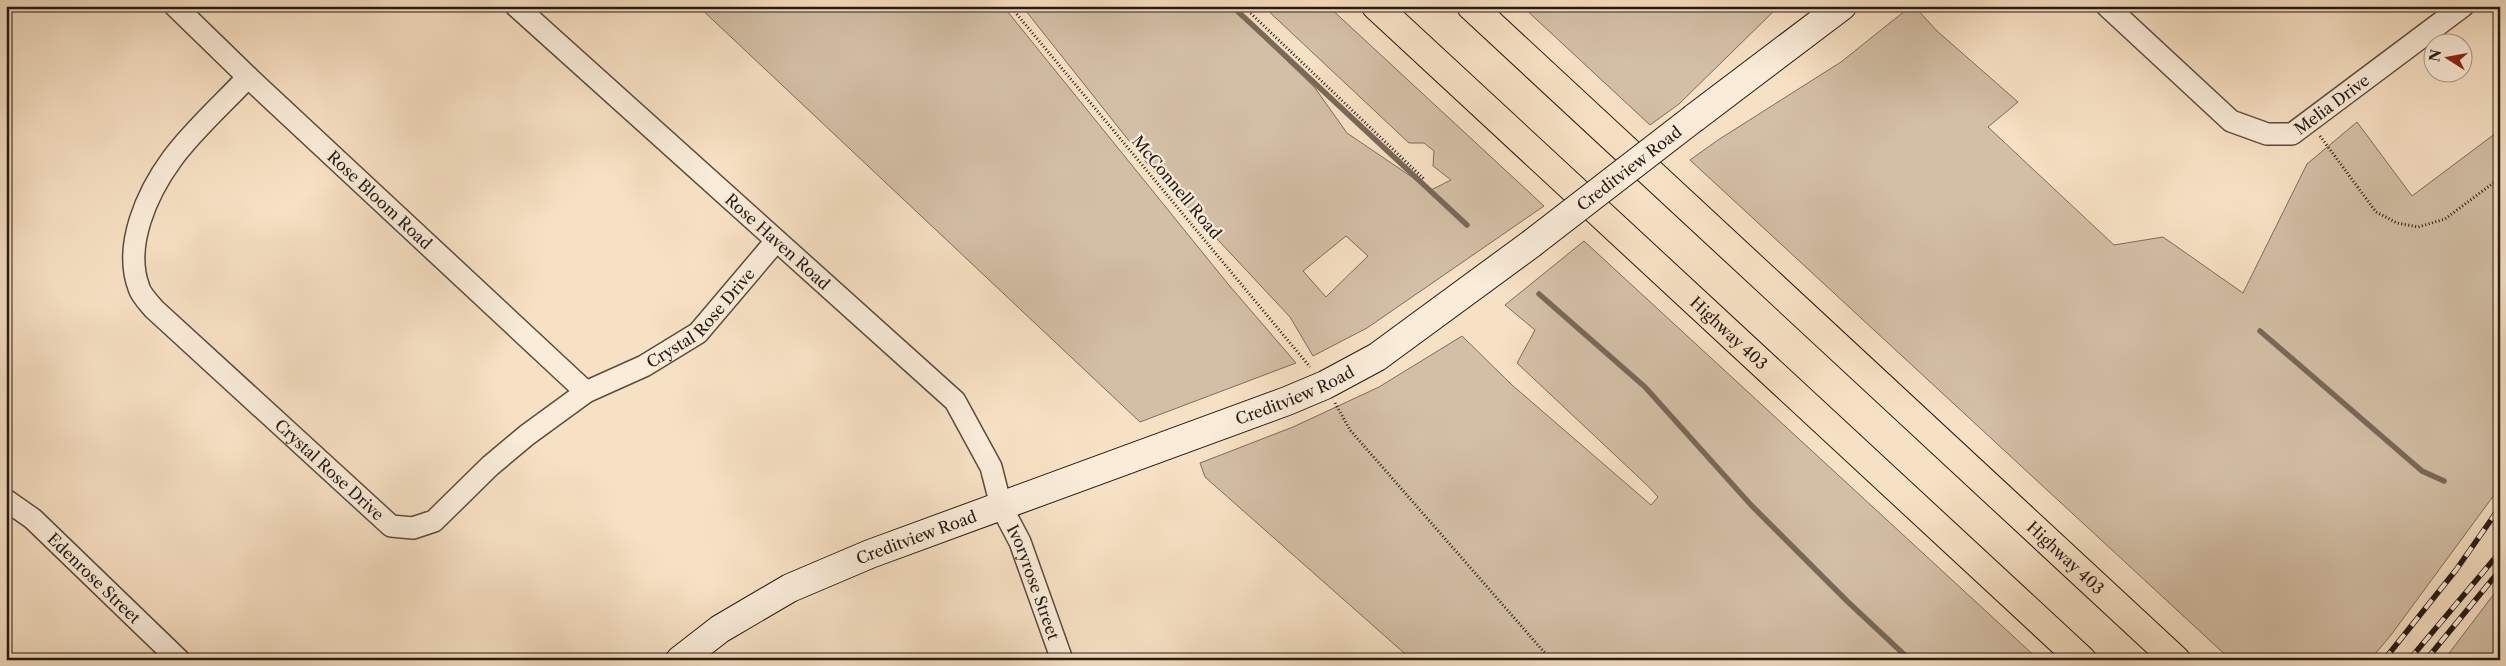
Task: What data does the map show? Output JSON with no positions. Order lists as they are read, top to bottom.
{
  "streets": {
    "highway": ["Highway 403"],
    "main road": ["Creditview Road"],
    "street": [
      "Melia Drive",
      "Rose Bloom Road",
      "Rose Haven Road",
      "Crystal Rose Drive",
      "Edenrose Street",
      "Ivoryrose Street"
    ],
    "path": ["McConnell Road"]
  },
  "crossings": [
    ["Creditview Road", "McConnell Road"],
    ["Creditview Road", "Rose Haven Road"],
    ["Creditview Road", "Ivoryrose Street"],
    ["Rose Bloom Road", "Crystal Rose Drive"],
    ["Rose Haven Road", "Crystal Rose Drive"],
    ["Rose Haven Road", "Ivoryrose Street"]
  ],
  "north": "left"
}
